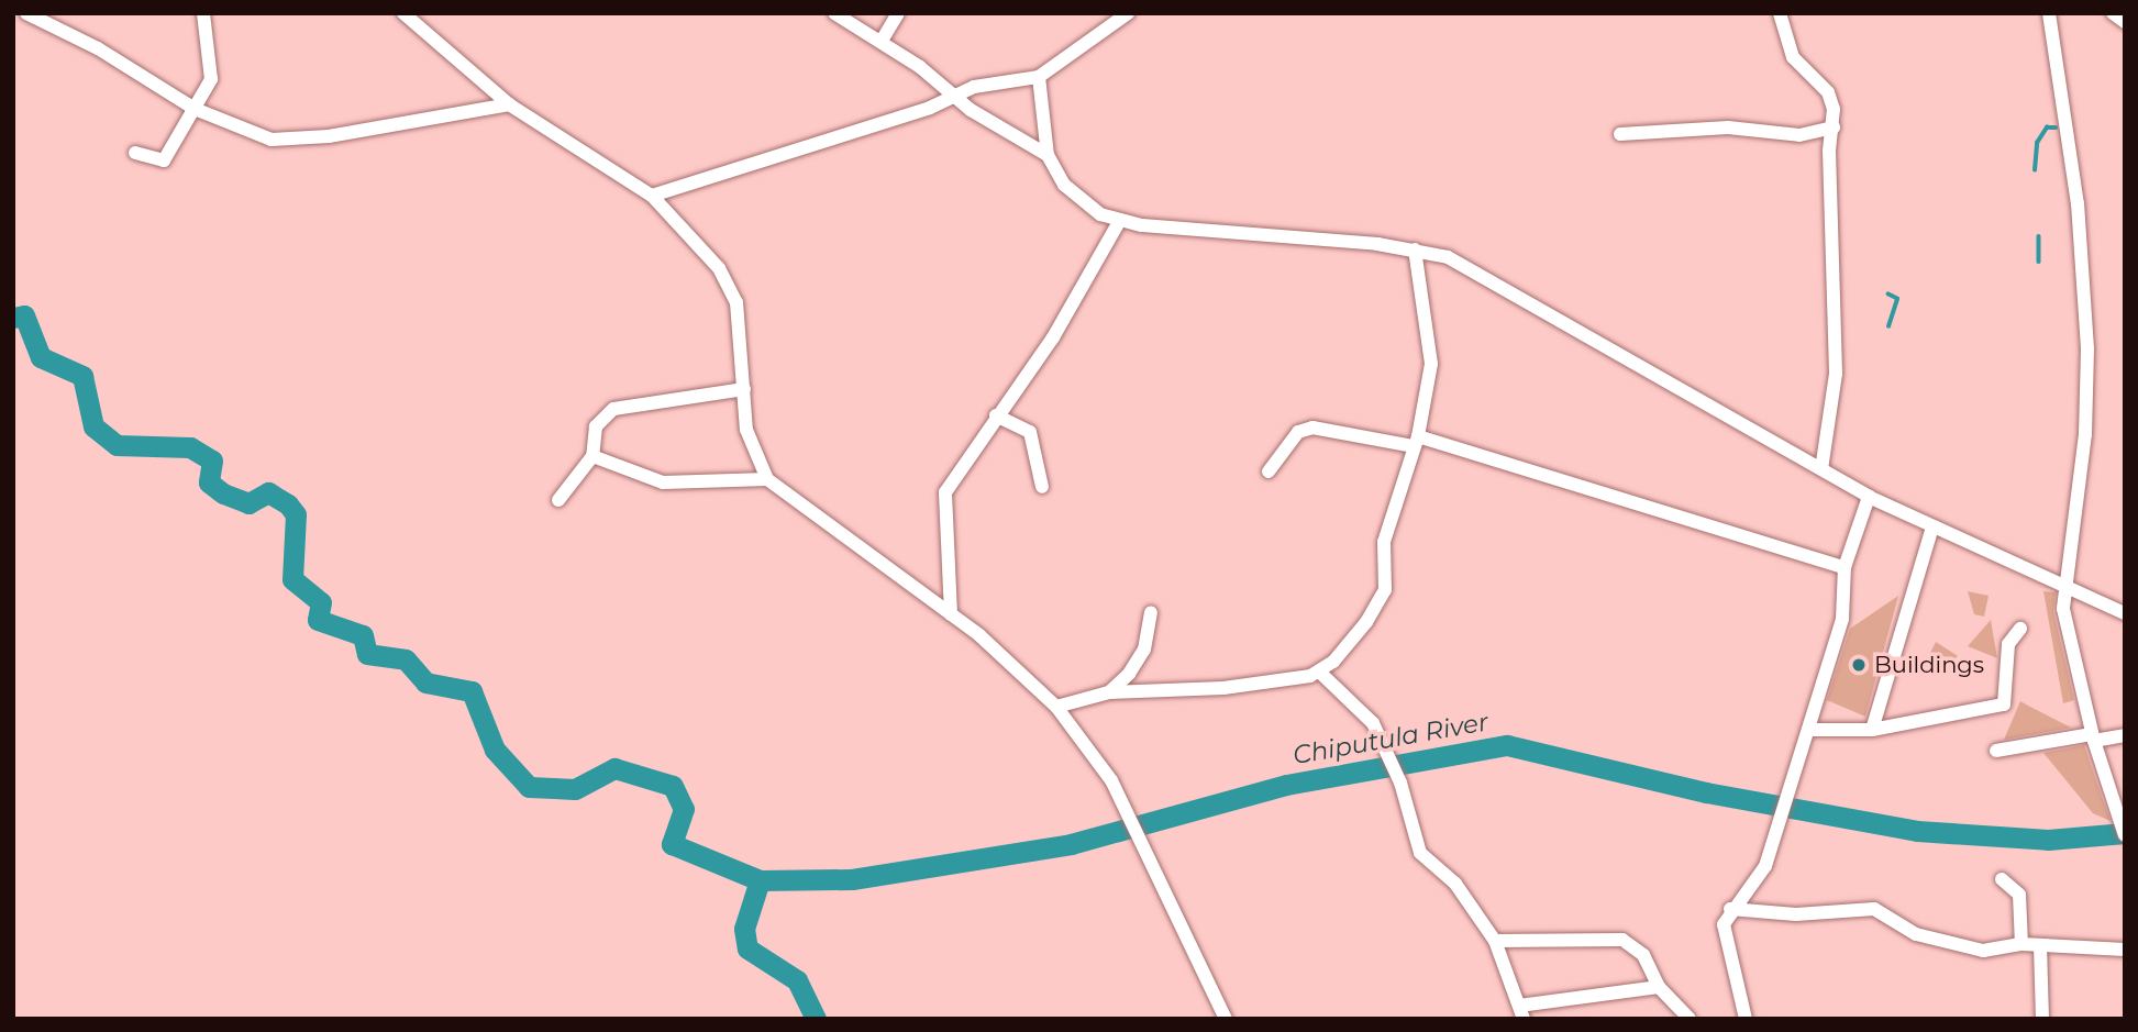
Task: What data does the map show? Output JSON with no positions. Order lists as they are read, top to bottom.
{
  "water": ["Chiputula River"],
  "places": ["Buildings"]
}
